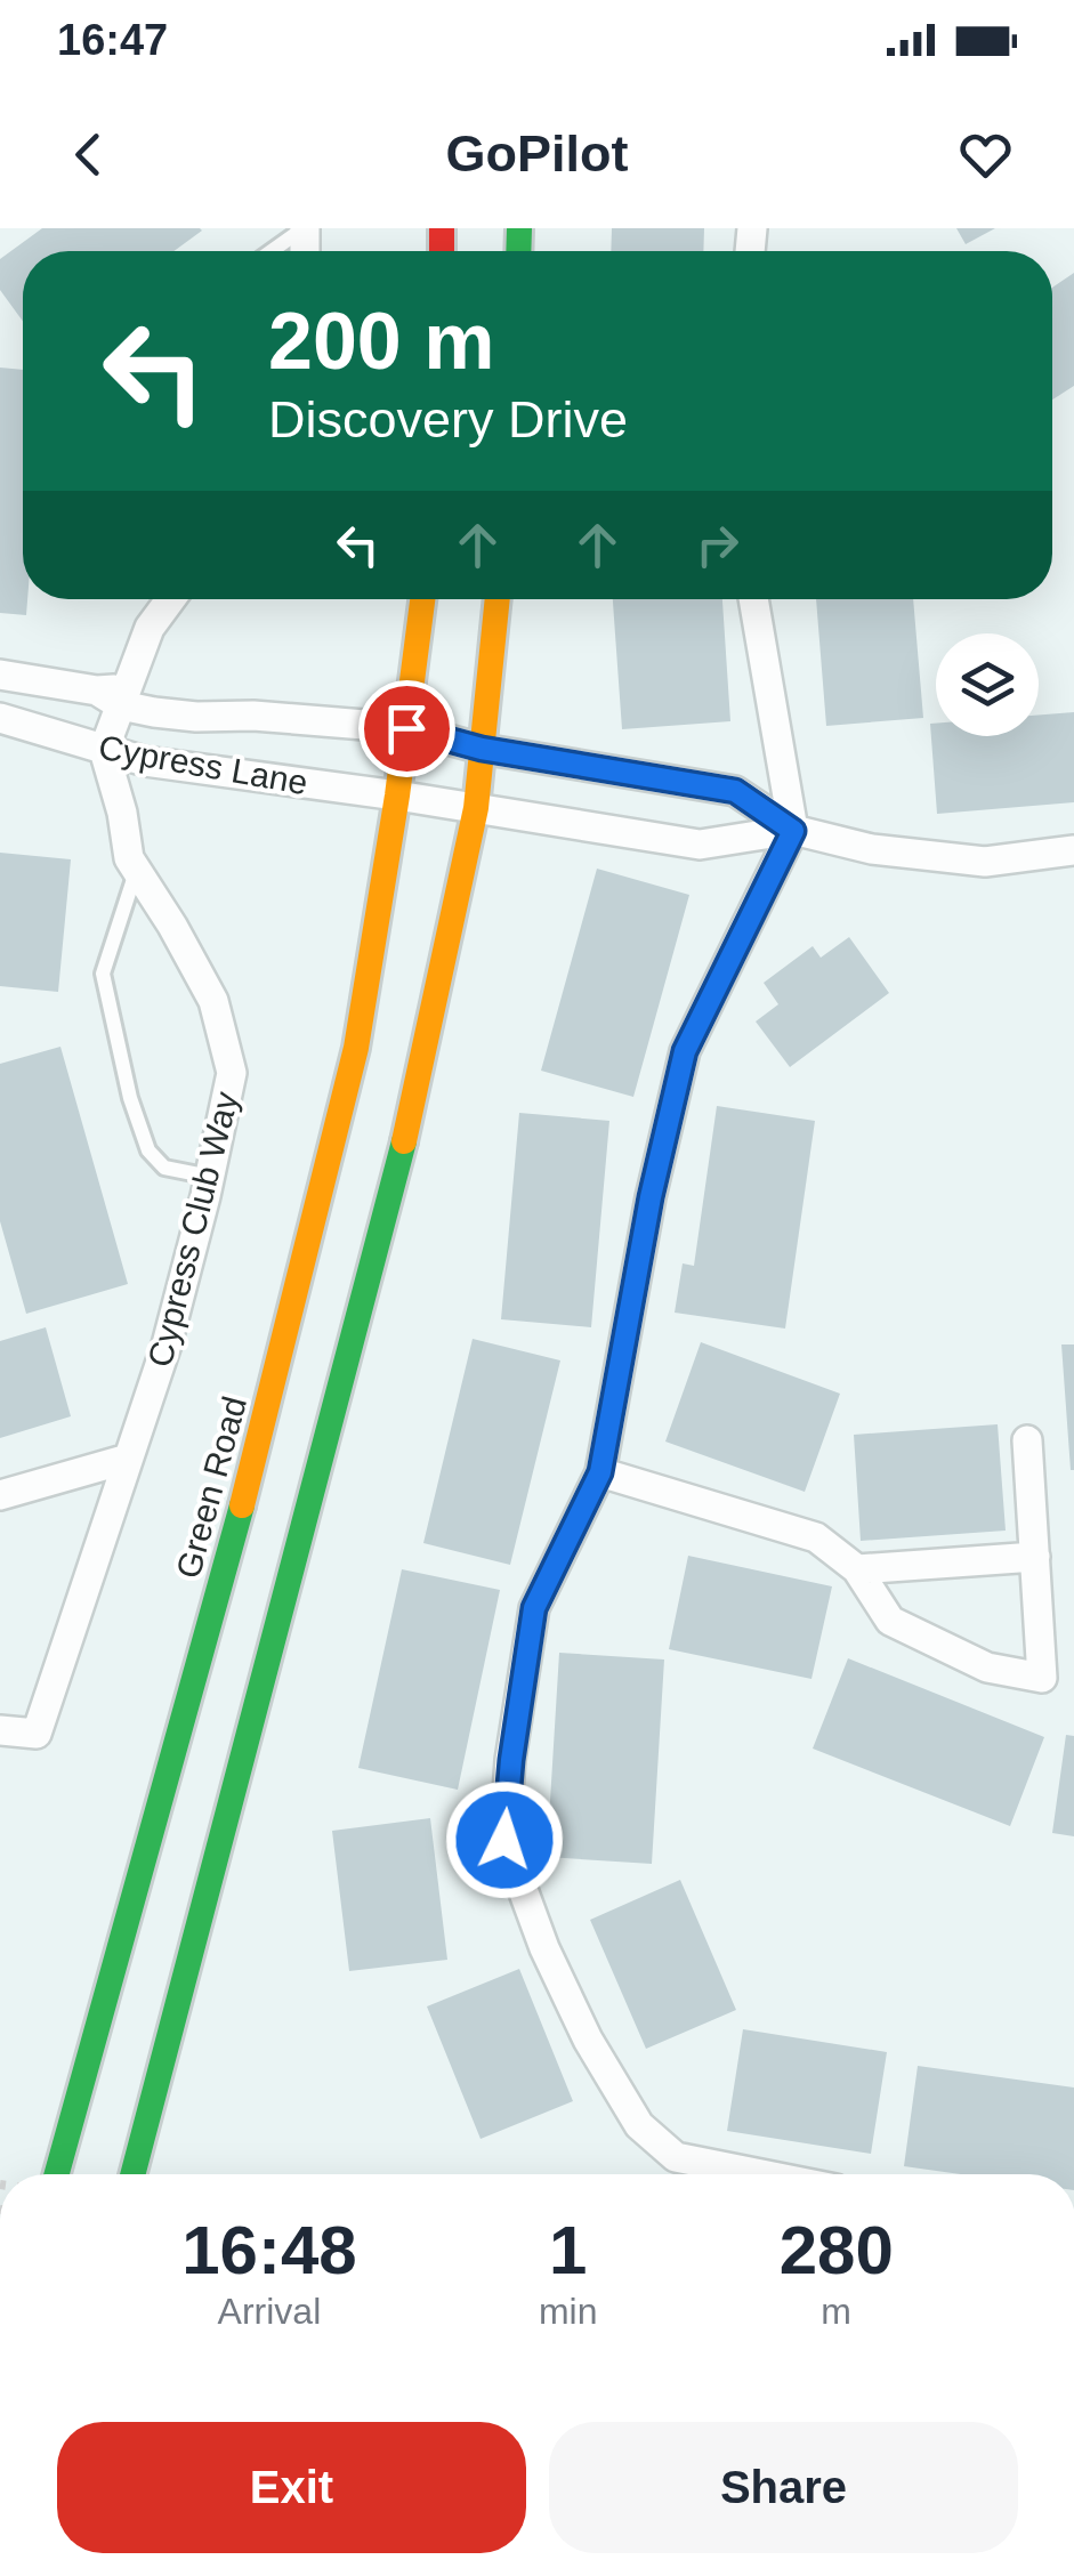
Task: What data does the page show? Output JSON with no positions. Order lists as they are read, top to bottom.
{
  "streets": {
    "main road": ["Green Road"],
    "street": ["Cypress Lane", "Cypress Club Way"]
  },
  "crossings": [
    ["Cypress Lane", "Cypress Club Way"],
    ["Cypress Lane", "Green Road"]
  ],
  "page": {
    "status": "16:47",
    "header": "GoPilot",
    "turn": ["200 m", "Discovery Drive"],
    "eta": [
      "16:48",
      "Arrival",
      "1",
      "min",
      "280",
      "m"
    ],
    "buttons": ["Exit", "Share"]
  }
}
